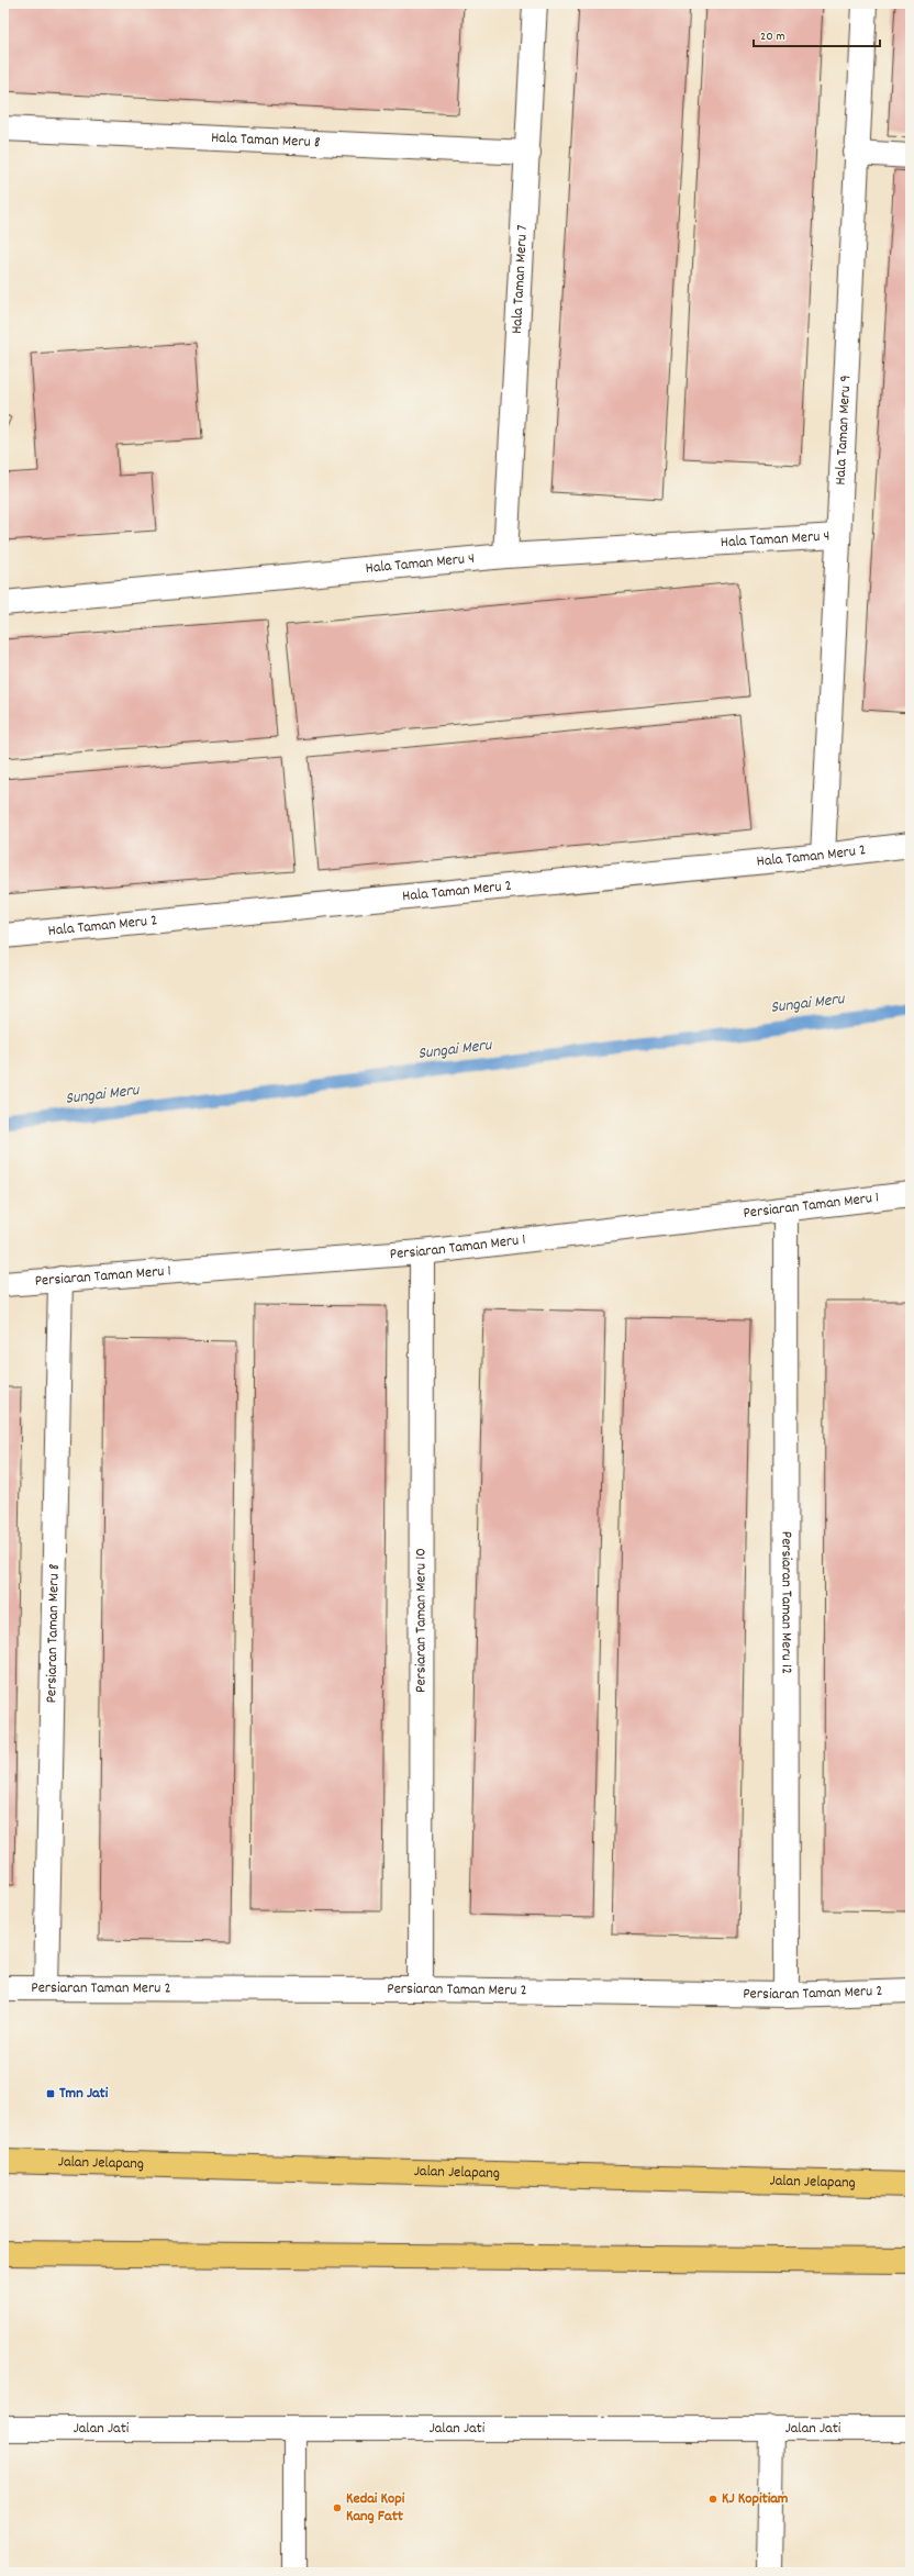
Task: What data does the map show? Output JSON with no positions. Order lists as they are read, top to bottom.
{
  "streets": {
    "main road": ["Jalan Jelapang"],
    "street": [
      "Hala Taman Meru 8",
      "Hala Taman Meru 7",
      "Hala Taman Meru 9",
      "Hala Taman Meru 4",
      "Hala Taman Meru 2",
      "Persiaran Taman Meru 1",
      "Persiaran Taman Meru 12",
      "Persiaran Taman Meru 10",
      "Persiaran Taman Meru 8",
      "Persiaran Taman Meru 2",
      "Jalan Jati"
    ]
  },
  "crossings": [
    ["Hala Taman Meru 8", "Hala Taman Meru 7"],
    ["Hala Taman Meru 7", "Hala Taman Meru 4"],
    ["Hala Taman Meru 9", "Hala Taman Meru 4"],
    ["Hala Taman Meru 9", "Hala Taman Meru 2"],
    ["Persiaran Taman Meru 1", "Persiaran Taman Meru 12"],
    ["Persiaran Taman Meru 1", "Persiaran Taman Meru 10"],
    ["Persiaran Taman Meru 1", "Persiaran Taman Meru 8"],
    ["Persiaran Taman Meru 12", "Persiaran Taman Meru 2"],
    ["Persiaran Taman Meru 10", "Persiaran Taman Meru 2"],
    ["Persiaran Taman Meru 8", "Persiaran Taman Meru 2"]
  ],
  "water": ["Sungai Meru"],
  "places": {
    "transit": ["Tmn Jati"],
    "other": ["KJ Kopitiam", "Kedai Kopi Kang Fatt"]
  },
  "scale_bar": "20 m"
}
